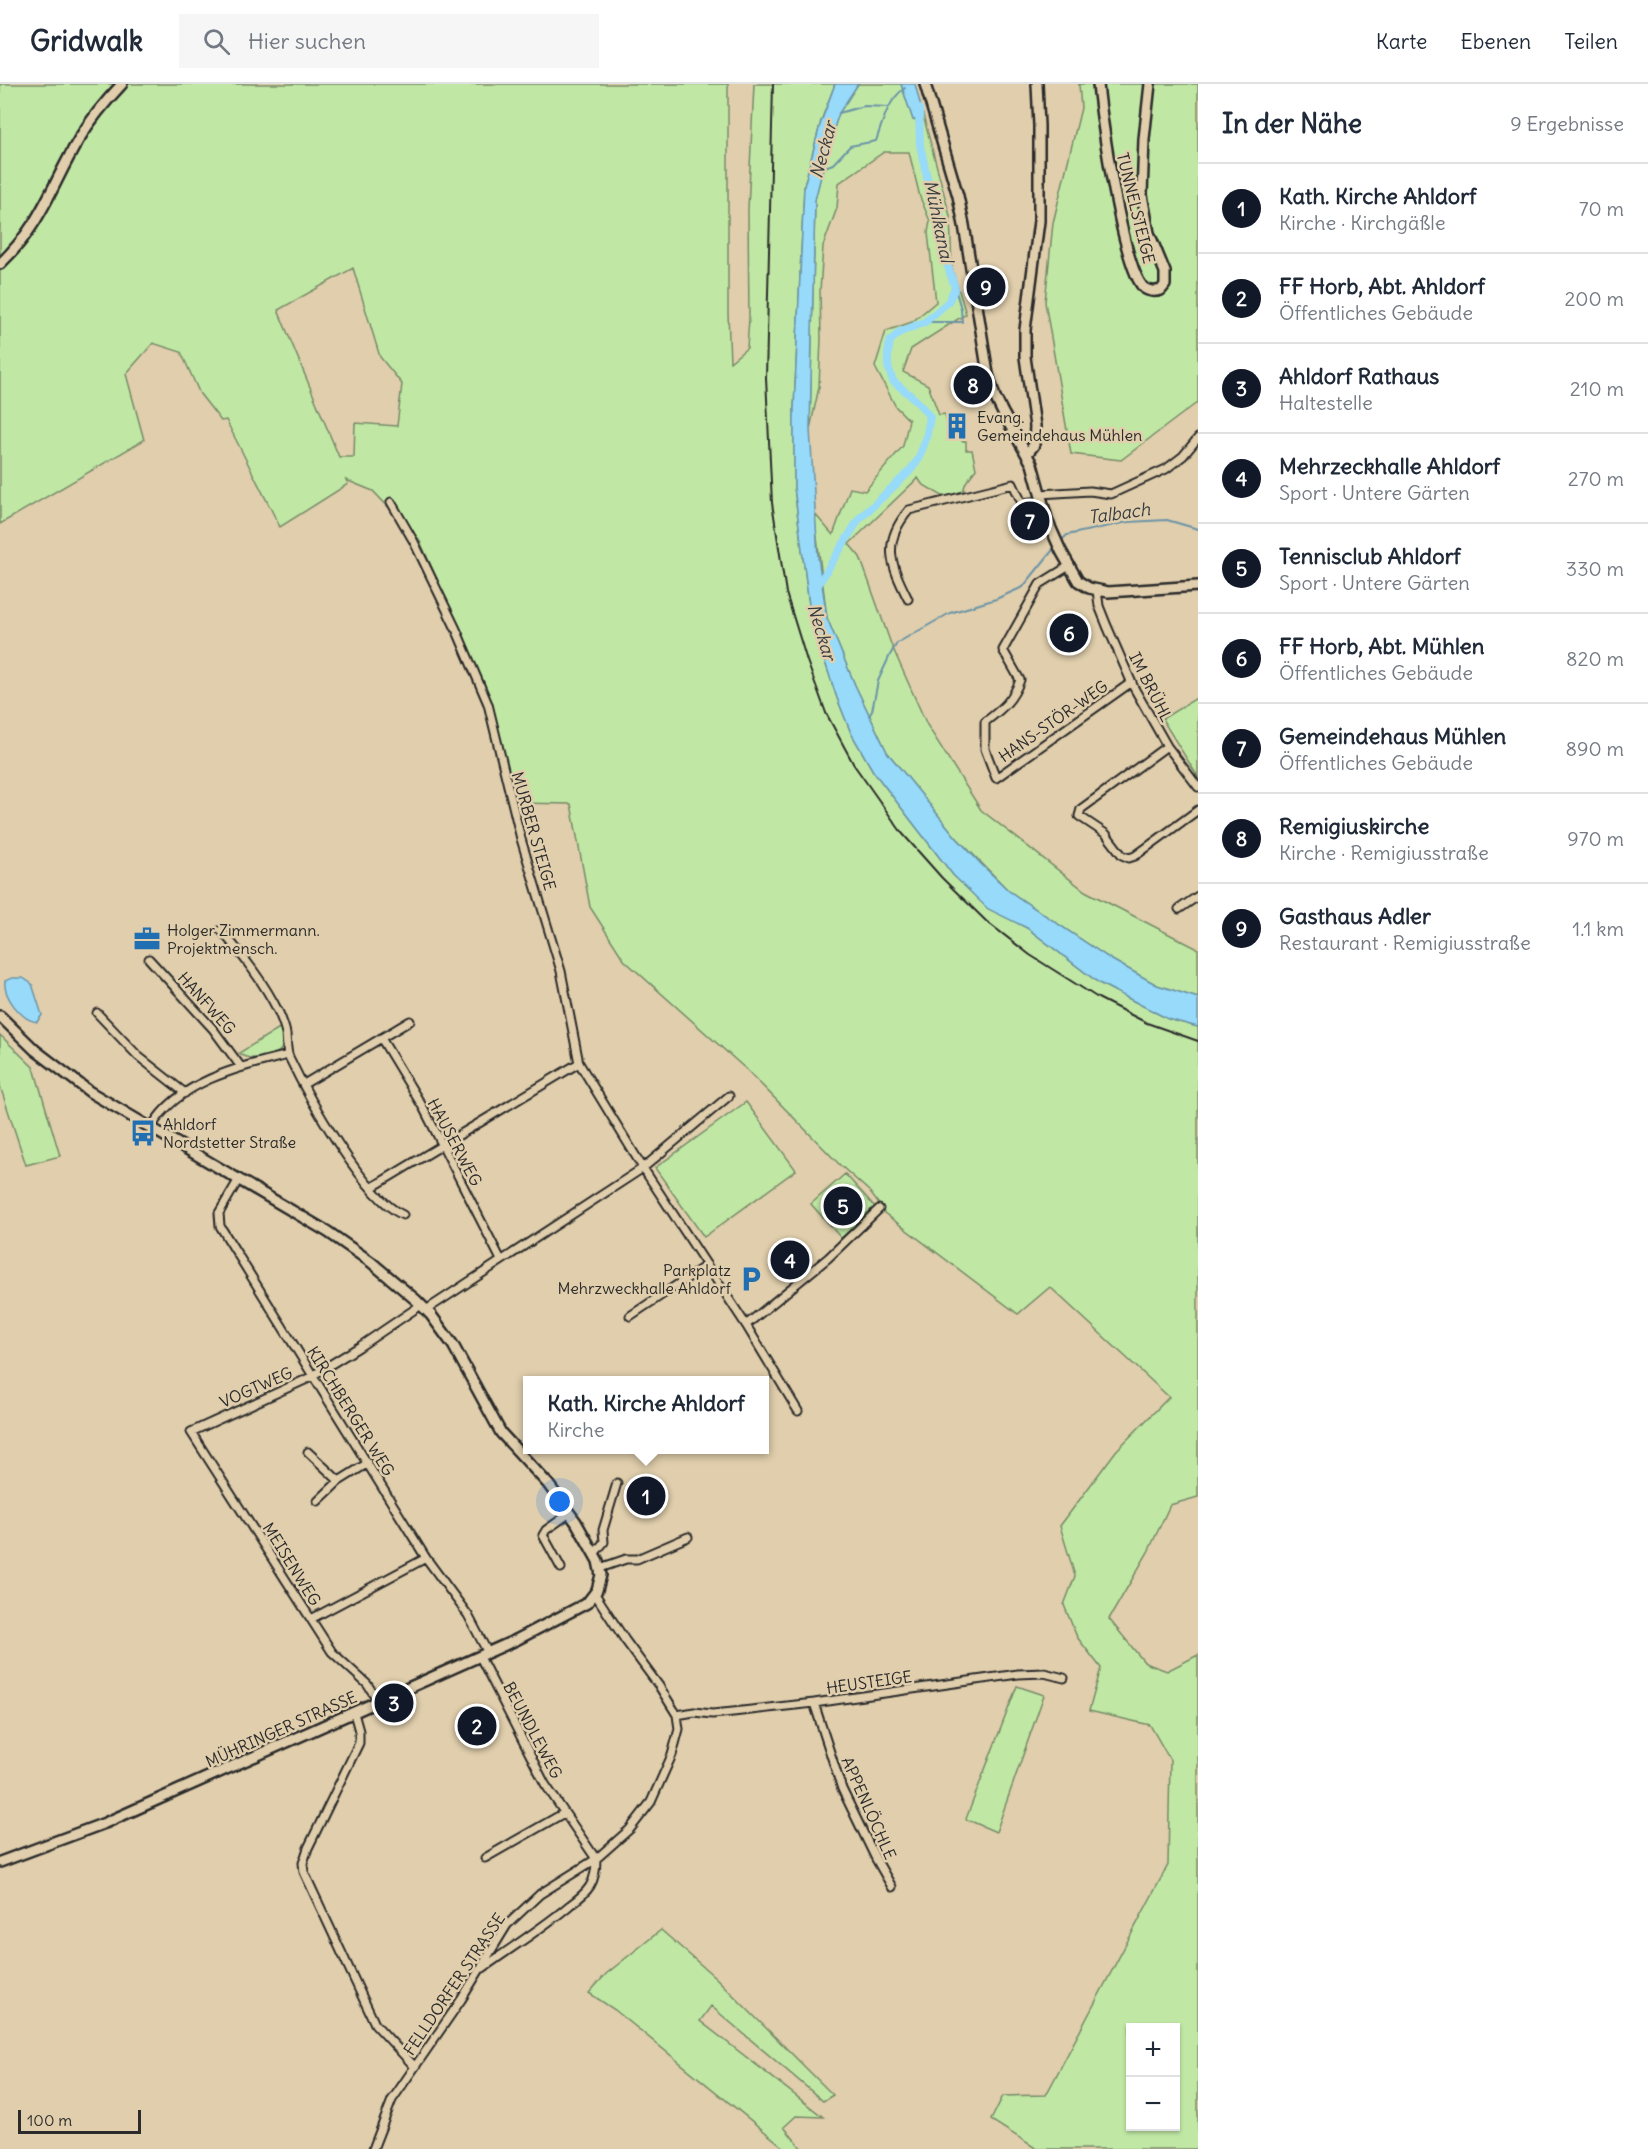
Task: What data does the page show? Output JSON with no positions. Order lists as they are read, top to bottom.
{
  "streets": {
    "street": [
      "TUNNELSTEIGE",
      "IM BRÜHL",
      "HANS-STÖR-WEG",
      "MURBER STEIGE",
      "HANFWEG",
      "HAUSERWEG",
      "VOGTWEG",
      "KIRCHBERGER WEG",
      "MEISENWEG",
      "HEUSTEIGE",
      "MÜHRINGER STRASSE",
      "BEUNDLEWEG",
      "APPENLÖCHLE",
      "FELLDORFER STRASSE"
    ]
  },
  "crossings": [
    ["IM BRÜHL", "HANS-STÖR-WEG"],
    ["VOGTWEG", "KIRCHBERGER WEG"],
    ["VOGTWEG", "MEISENWEG"],
    ["KIRCHBERGER WEG", "MÜHRINGER STRASSE"],
    ["KIRCHBERGER WEG", "BEUNDLEWEG"],
    ["MEISENWEG", "MÜHRINGER STRASSE"],
    ["HEUSTEIGE", "APPENLÖCHLE"],
    ["HEUSTEIGE", "FELLDORFER STRASSE"],
    ["MÜHRINGER STRASSE", "BEUNDLEWEG"],
    ["BEUNDLEWEG", "FELLDORFER STRASSE"]
  ],
  "water": ["Neckar", "Mühlkanal", "Talbach"],
  "places": {
    "building": ["Evang. Gemeindehaus Mühlen"],
    "office": ["Holger Zimmermann. Projektmensch."],
    "bus stop": ["Ahldorf Nordstetter Straße"],
    "parking": ["Parkplatz Mehrzweckhalle Ahldorf"]
  },
  "scale_bar": "100 m",
  "page": {
    "header": "Gridwalk",
    "search": "Hier suchen",
    "nav": ["Karte", "Ebenen", "Teilen"],
    "heading": ["In der Nähe", "9 Ergebnisse"],
    "list": [
      {
        "mark": "1",
        "name": "Kath. Kirche Ahldorf",
        "note": "Kirche · Kirchgäßle",
        "value": "70 m"
      },
      {
        "mark": "2",
        "name": "FF Horb, Abt. Ahldorf",
        "note": "Öffentliches Gebäude",
        "value": "200 m"
      },
      {
        "mark": "3",
        "name": "Ahldorf Rathaus",
        "note": "Haltestelle",
        "value": "210 m"
      },
      {
        "mark": "4",
        "name": "Mehrzeckhalle Ahldorf",
        "note": "Sport · Untere Gärten",
        "value": "270 m"
      },
      {
        "mark": "5",
        "name": "Tennisclub Ahldorf",
        "note": "Sport · Untere Gärten",
        "value": "330 m"
      },
      {
        "mark": "6",
        "name": "FF Horb, Abt. Mühlen",
        "note": "Öffentliches Gebäude",
        "value": "820 m"
      },
      {
        "mark": "7",
        "name": "Gemeindehaus Mühlen",
        "note": "Öffentliches Gebäude",
        "value": "890 m"
      },
      {
        "mark": "8",
        "name": "Remigiuskirche",
        "note": "Kirche · Remigiusstraße",
        "value": "970 m"
      },
      {
        "mark": "9",
        "name": "Gasthaus Adler",
        "note": "Restaurant · Remigiusstraße",
        "value": "1.1 km"
      }
    ],
    "pins": [
      "9",
      "8",
      "7",
      "6",
      "5",
      "4",
      "1",
      "3",
      "2"
    ],
    "popup": ["Kath. Kirche Ahldorf", "Kirche"],
    "map_buttons": ["+", "−"],
    "scale": "100 m"
  }
}
